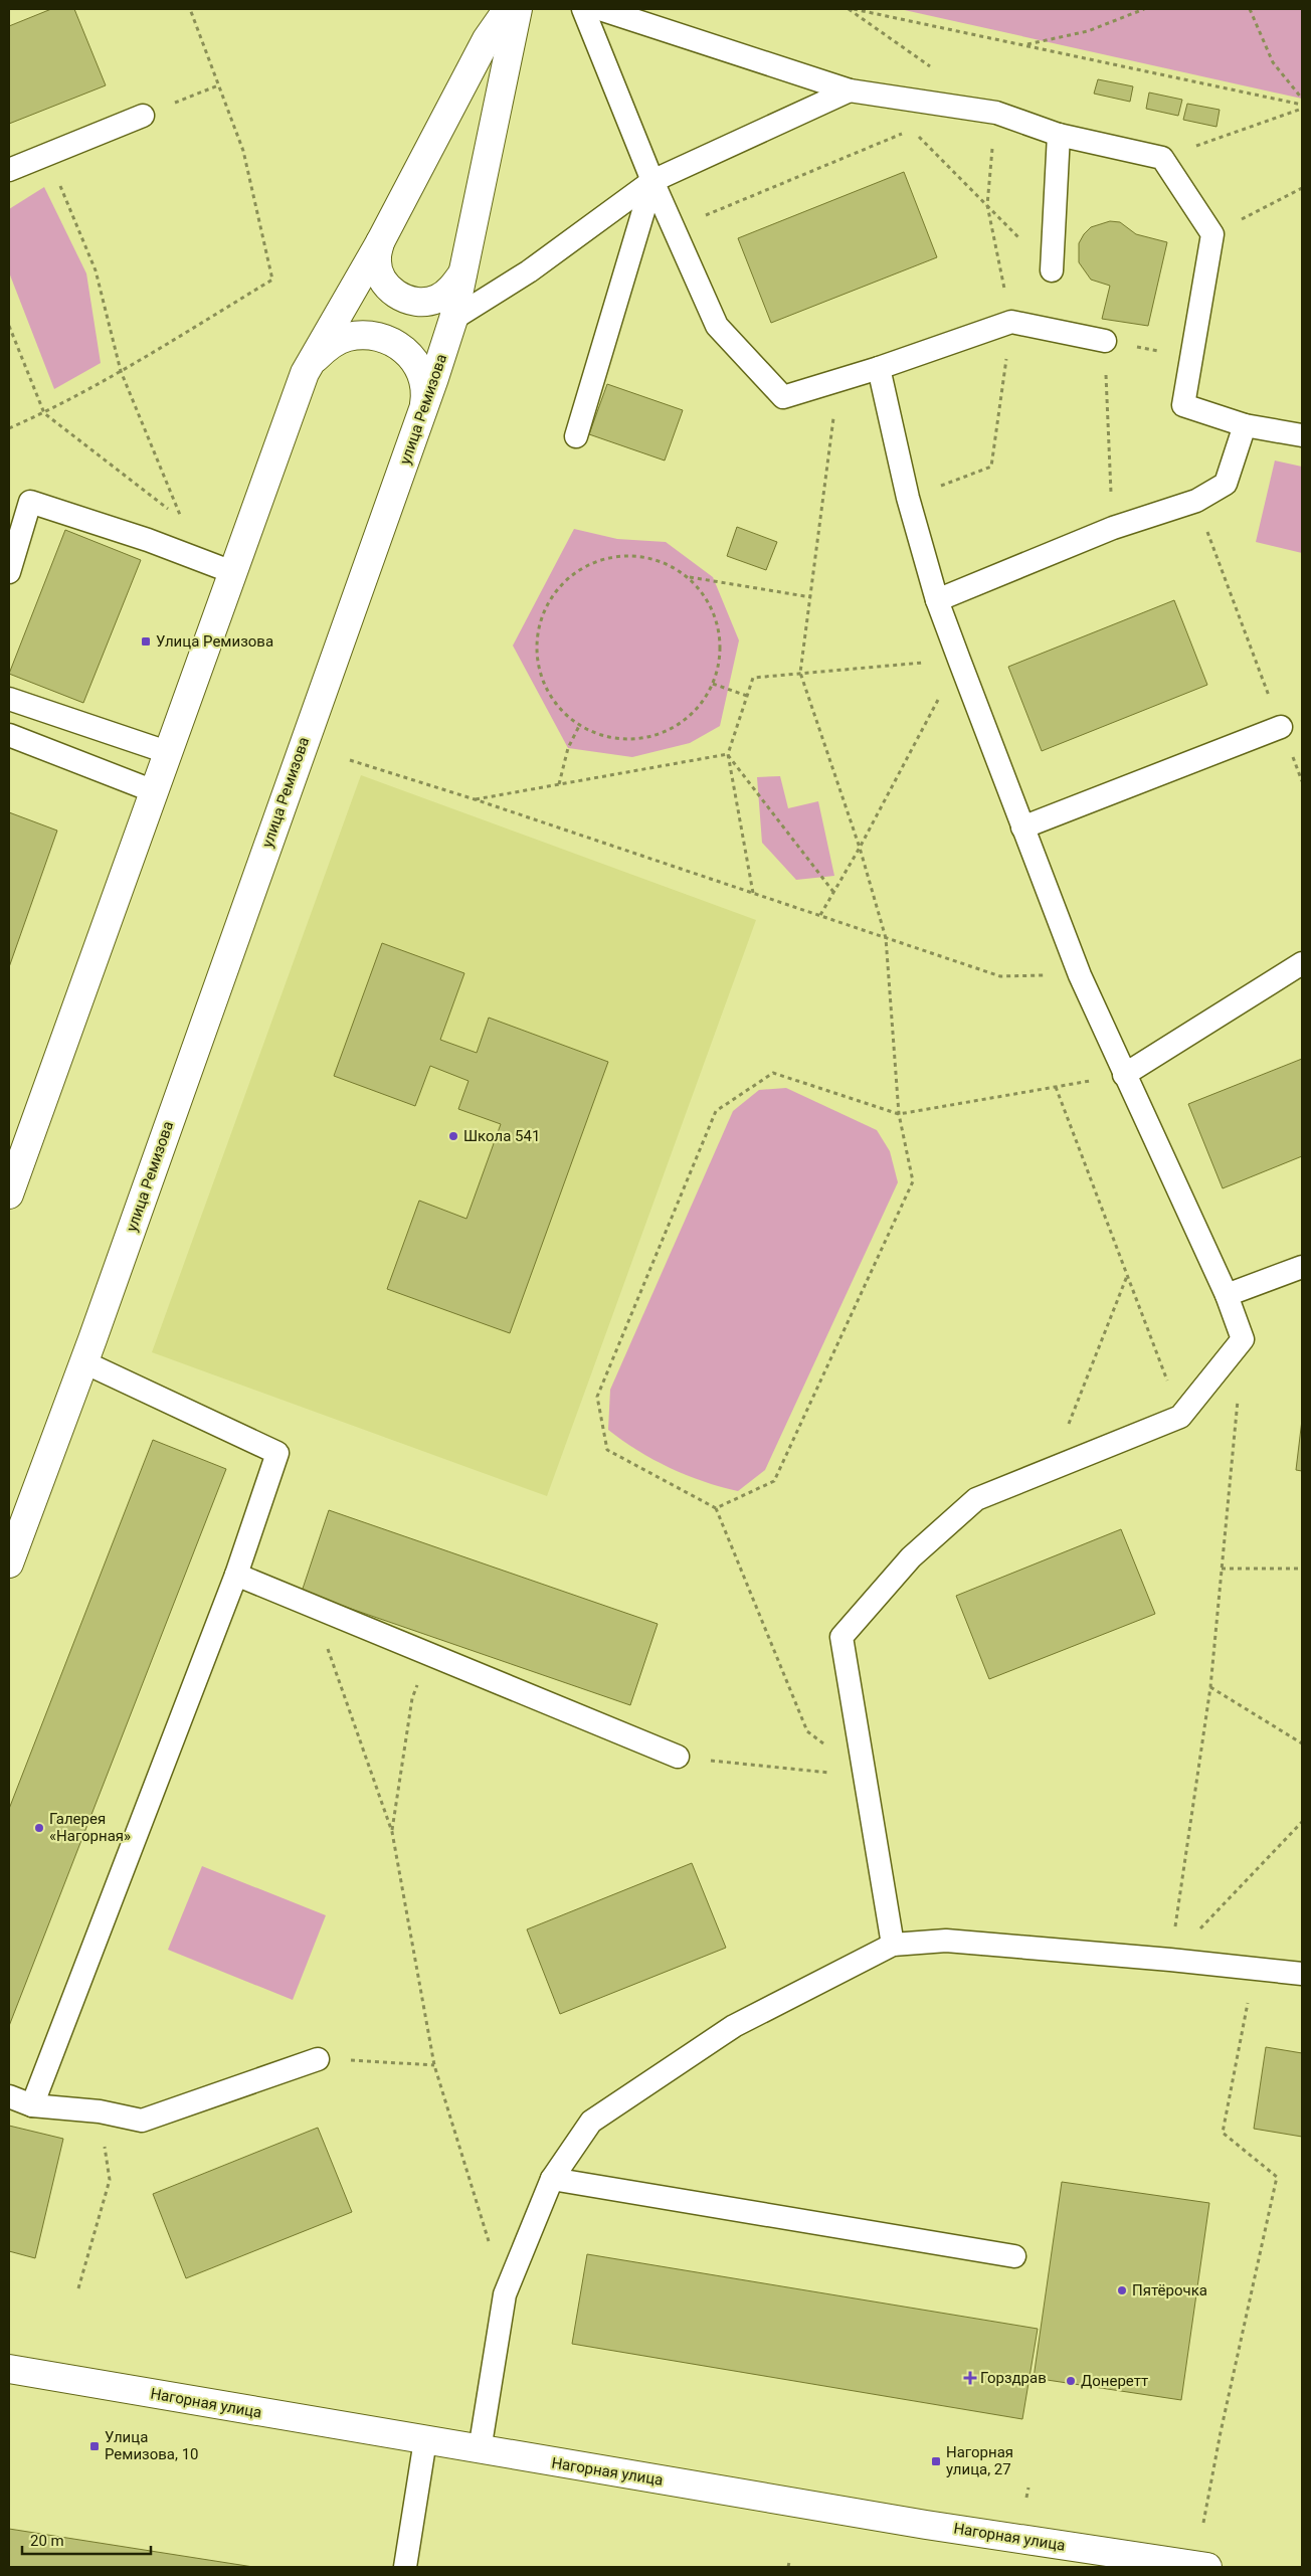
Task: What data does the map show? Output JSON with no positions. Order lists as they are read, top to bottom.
{
  "streets": {
    "street": ["улица Ремизова", "Нагорная улица"]
  },
  "places": {
    "transit": ["Улица Ремизова", "Улица Ремизова, 10", "Нагорная улица, 27"],
    "other": [
      "Школа 541",
      "Галерея «Нагорная»",
      "Пятёрочка",
      "Донеретт"
    ],
    "health": ["Горздрав"]
  },
  "scale_bar": "20 m"
}
